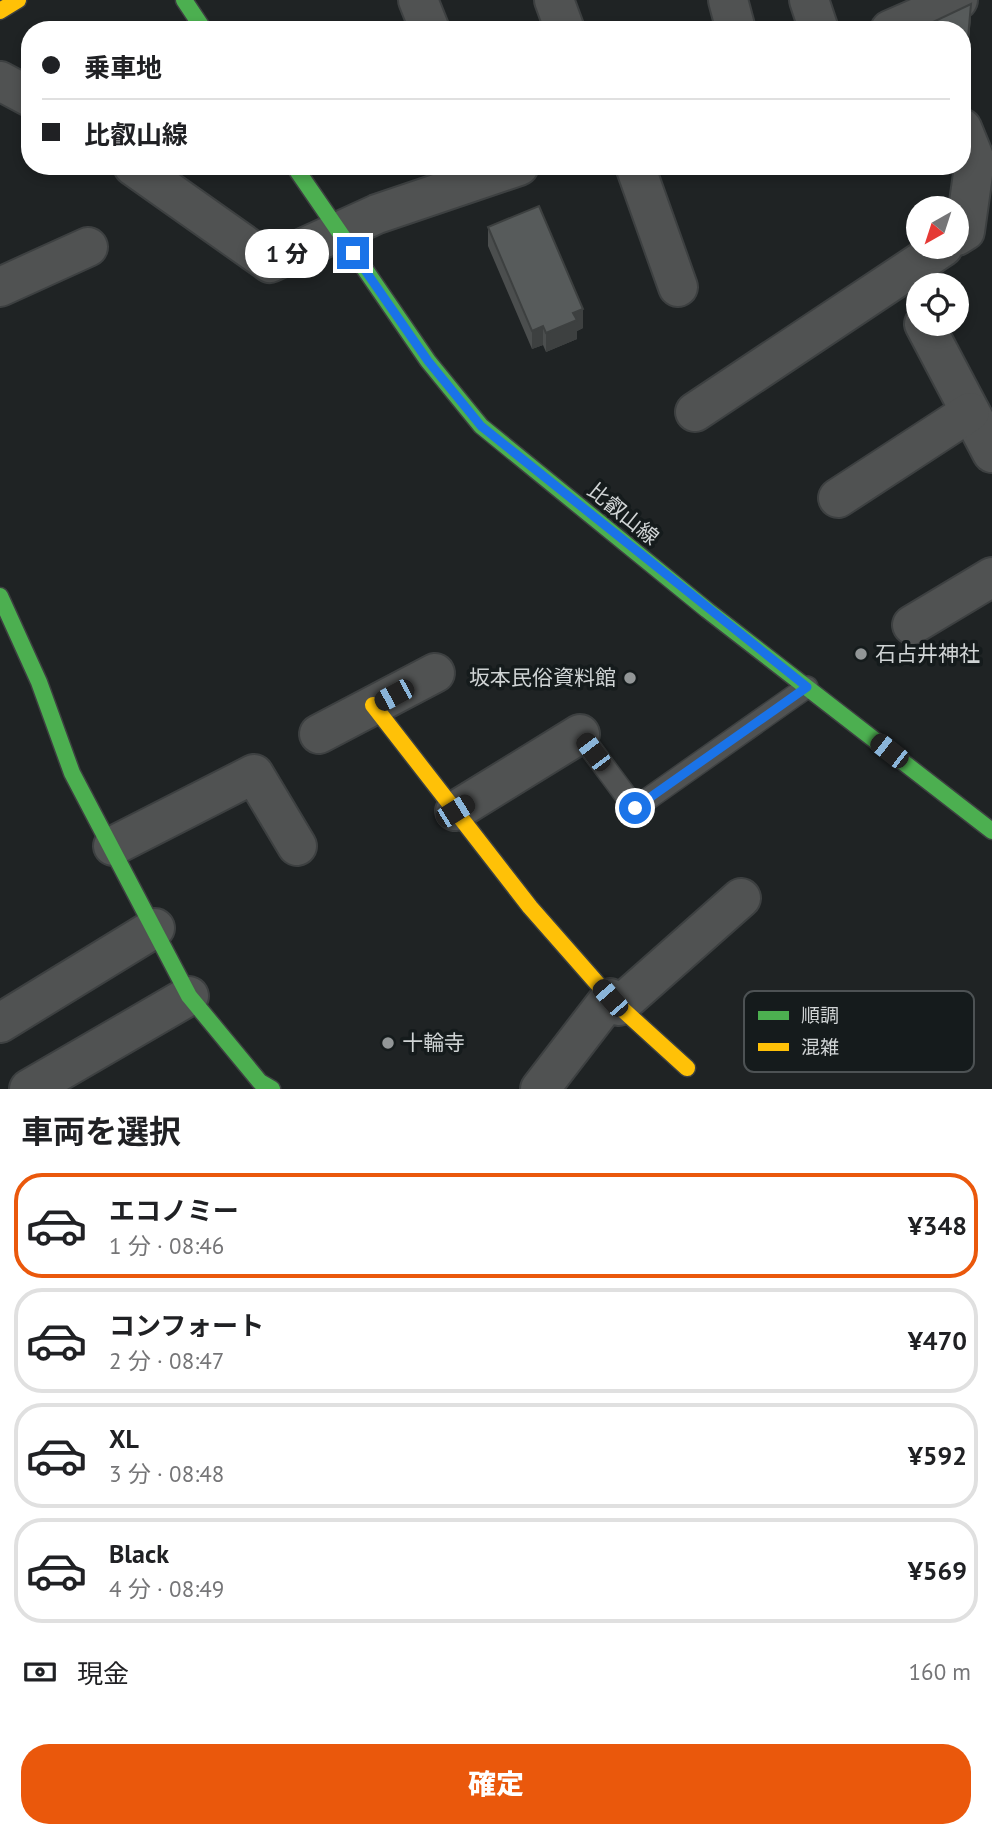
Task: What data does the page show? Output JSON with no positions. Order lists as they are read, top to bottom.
{
  "streets": {
    "street": ["比叡山線"]
  },
  "places": ["石占井神社", "坂本民俗資料館", "十輪寺"],
  "legend": ["順調", "混雑"],
  "north": "bottom left",
  "page": {
    "banner": ["乗車地", "比叡山線"],
    "bubble": "1 分",
    "heading": "車両を選択",
    "list": [
      {
        "name": "エコノミー",
        "note": "1 分 · 08:46",
        "value": "¥348"
      },
      {
        "name": "コンフォート",
        "note": "2 分 · 08:47",
        "value": "¥470"
      },
      {
        "name": "XL",
        "note": "3 分 · 08:48",
        "value": "¥592"
      },
      {
        "name": "Black",
        "note": "4 分 · 08:49",
        "value": "¥569"
      }
    ],
    "pay": ["現金", "160 m"],
    "buttons": "確定"
  }
}
